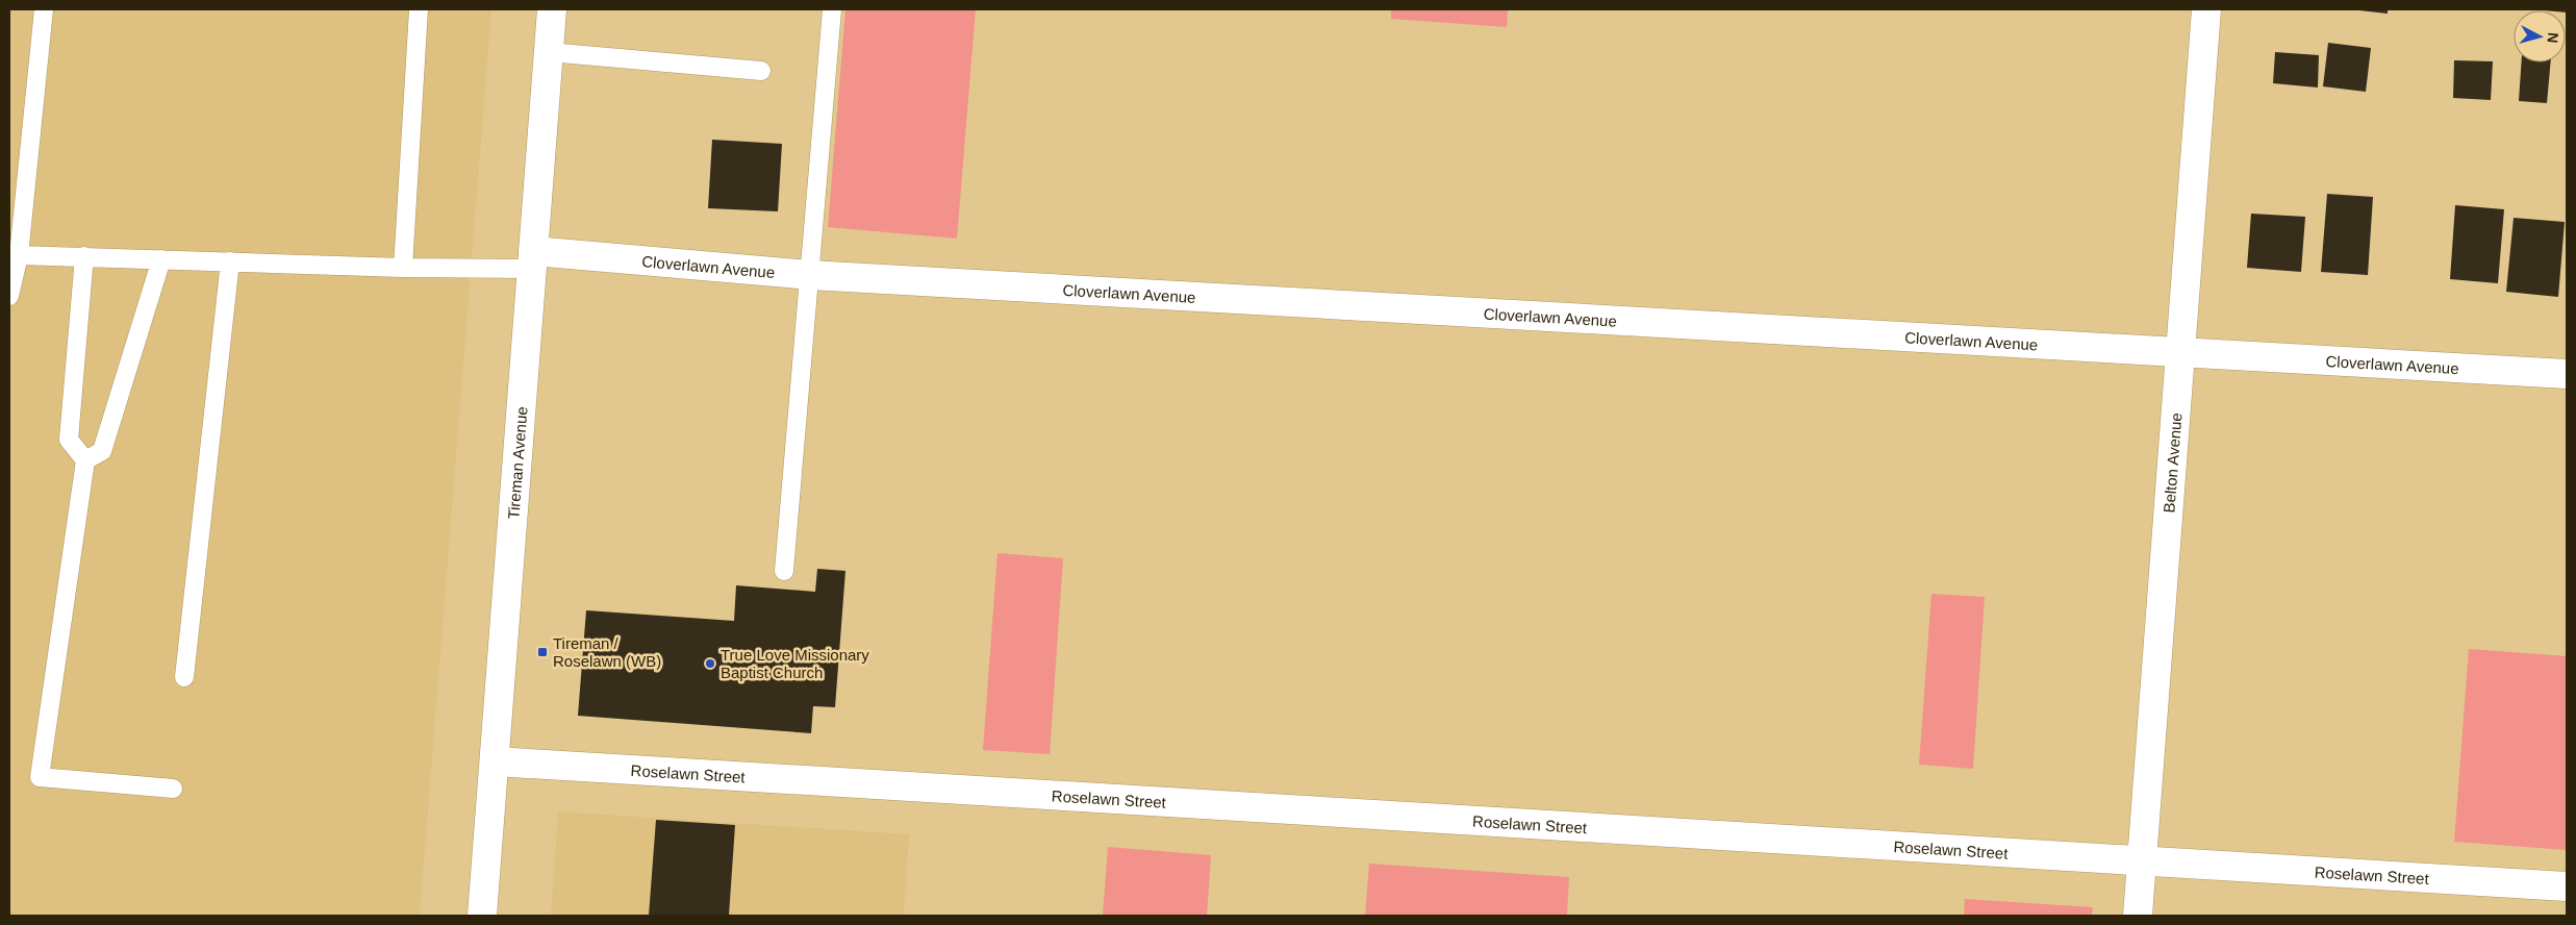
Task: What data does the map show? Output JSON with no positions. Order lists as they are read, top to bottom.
{
  "streets": {
    "street": [
      "Cloverlawn Avenue",
      "Tireman Avenue",
      "Belton Avenue",
      "Roselawn Street"
    ]
  },
  "crossings": [
    ["Cloverlawn Avenue", "Tireman Avenue"],
    ["Cloverlawn Avenue", "Belton Avenue"],
    ["Tireman Avenue", "Roselawn Street"],
    ["Belton Avenue", "Roselawn Street"]
  ],
  "places": {
    "transit": ["Tireman / Roselawn (WB)"],
    "other": ["True Love Missionary Baptist Church"]
  },
  "north": "right"
}
